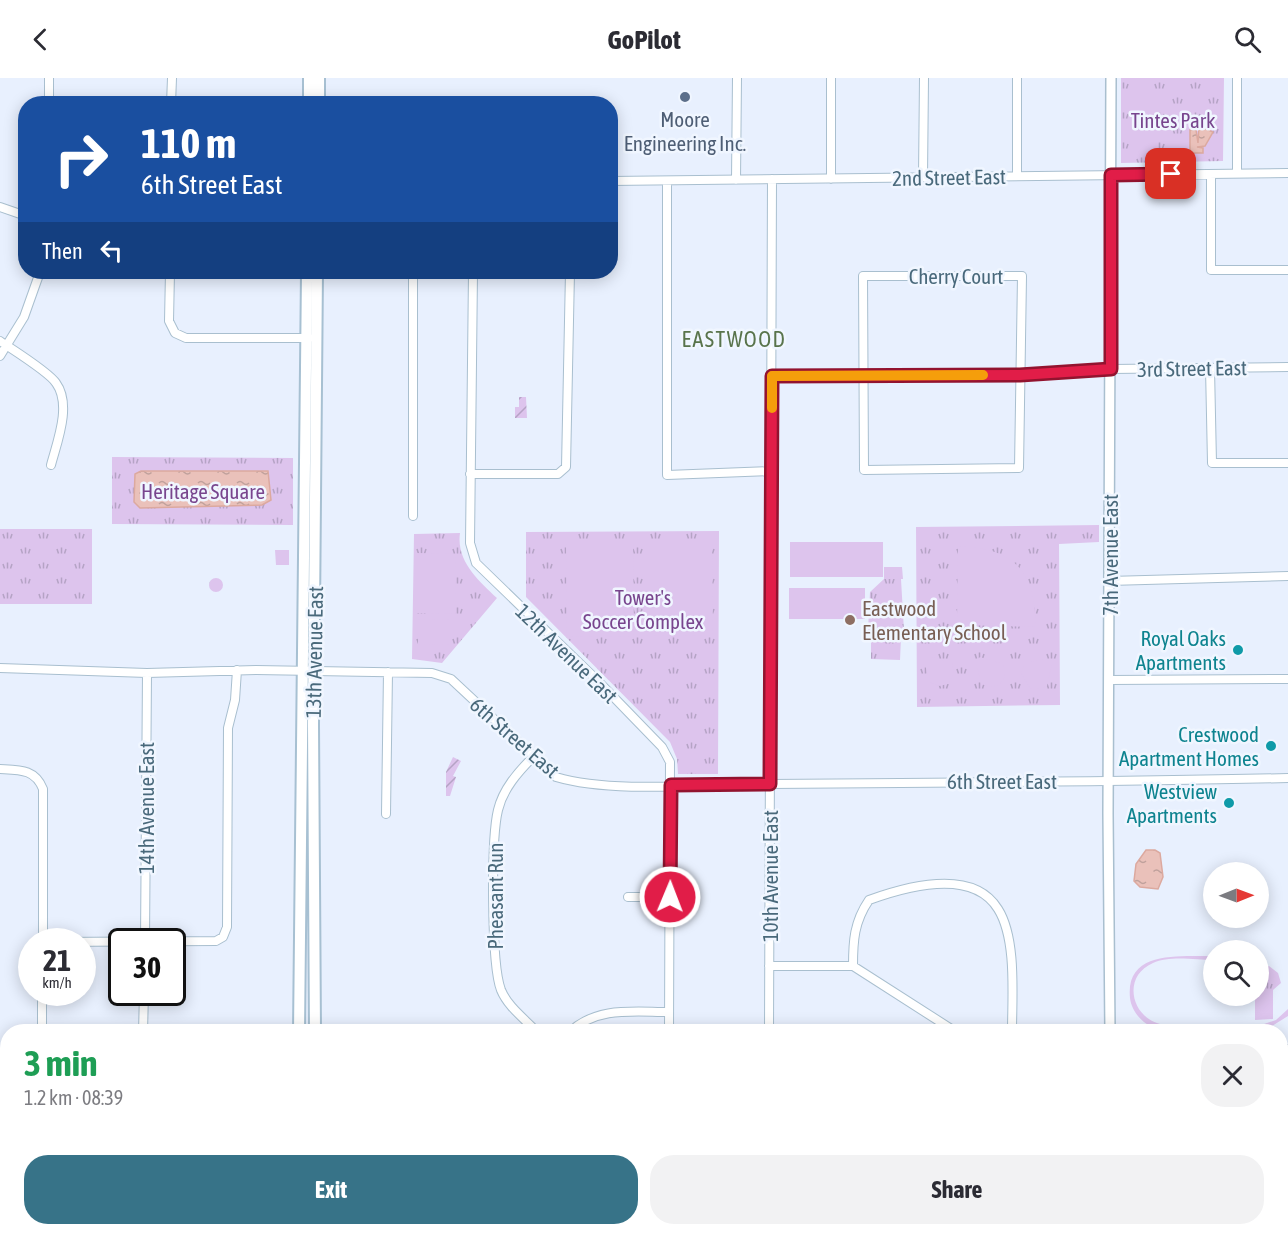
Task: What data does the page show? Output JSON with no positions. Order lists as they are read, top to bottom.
{
  "streets": {
    "main road": ["13th Avenue East"],
    "street": [
      "2nd Street East",
      "Cherry Court",
      "3rd Street East",
      "7th Avenue East",
      "12th Avenue East",
      "6th Street East",
      "14th Avenue East",
      "10th Avenue East",
      "Pheasant Run"
    ]
  },
  "crossings": [
    ["2nd Street East", "7th Avenue East"],
    ["2nd Street East", "10th Avenue East"],
    ["Cherry Court", "3rd Street East"],
    ["3rd Street East", "7th Avenue East"],
    ["3rd Street East", "10th Avenue East"],
    ["7th Avenue East", "6th Street East"],
    ["13th Avenue East", "6th Street East"],
    ["12th Avenue East", "6th Street East"],
    ["6th Street East", "14th Avenue East"],
    ["6th Street East", "10th Avenue East"],
    ["6th Street East", "Pheasant Run"]
  ],
  "districts": ["EASTWOOD"],
  "parks": ["Tintes Park", "Heritage Square", "Tower's Soccer Complex"],
  "places": [
    "Moore Engineering Inc.",
    "Eastwood Elementary School",
    "Royal Oaks Apartments",
    "Crestwood Apartment Homes",
    "Westview Apartments"
  ],
  "north": "right",
  "page": {
    "header": "GoPilot",
    "turn": ["110 m", "6th Street East"],
    "then": "Then",
    "speed": "21 km/h",
    "limit": "30",
    "heading": ["3 min", "1.2 km · 08:39"],
    "buttons": ["Exit", "Share"]
  }
}
